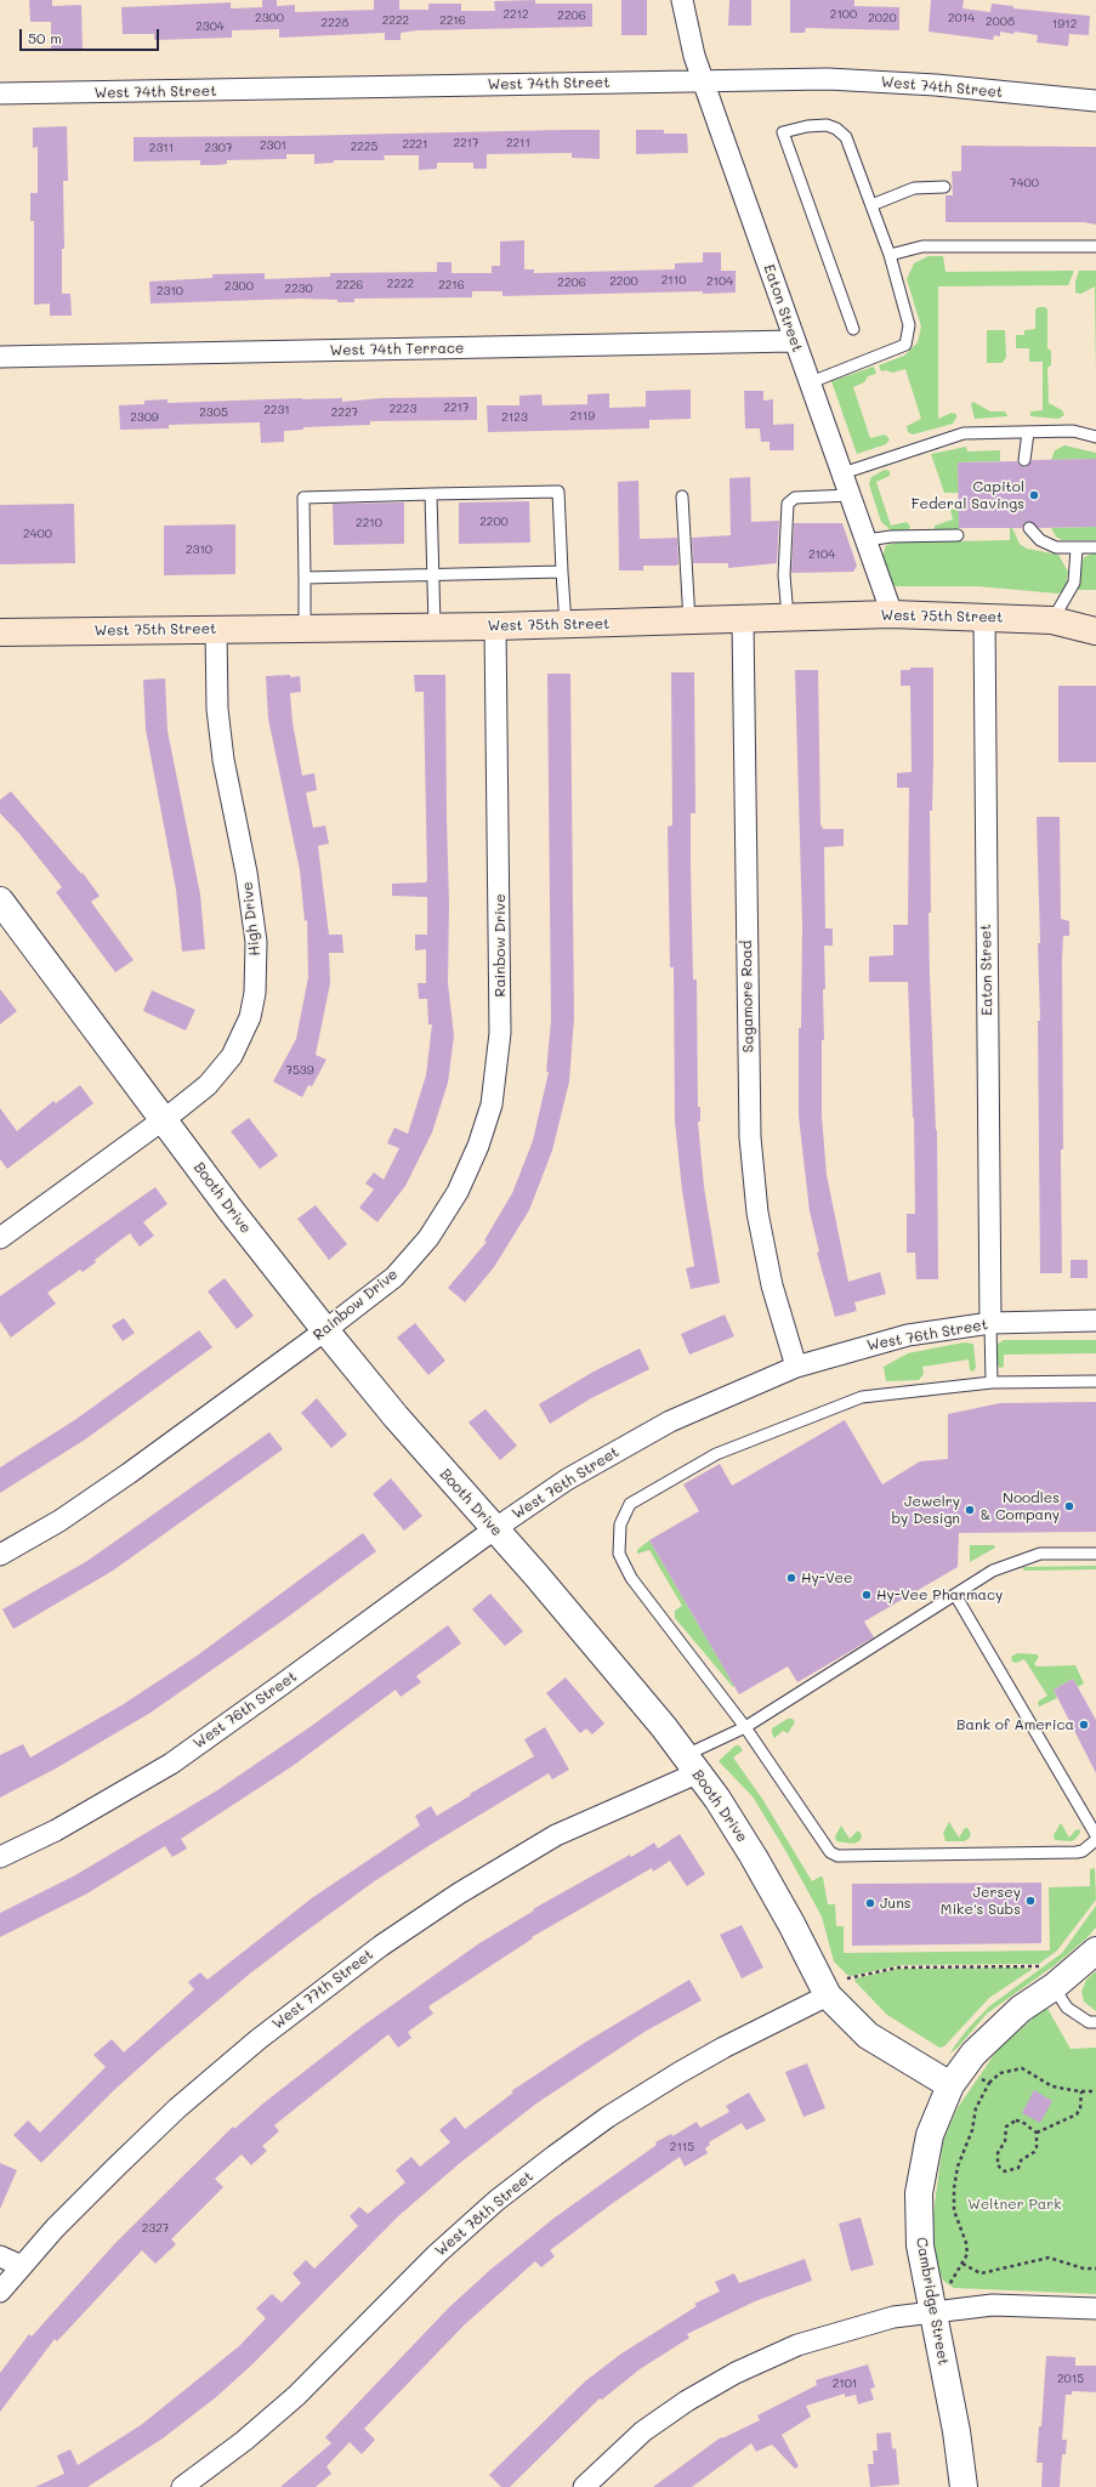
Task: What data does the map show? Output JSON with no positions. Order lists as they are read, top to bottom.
{
  "streets": {
    "main road": ["West 75th Street"],
    "street": [
      "West 74th Street",
      "Eaton Street",
      "West 74th Terrace",
      "High Drive",
      "Rainbow Drive",
      "Sagamore Road",
      "Booth Drive",
      "West 76th Street",
      "West 77th Street",
      "West 78th Street",
      "Cambridge Street"
    ]
  },
  "crossings": [
    ["West 74th Street", "Eaton Street"],
    ["Eaton Street", "West 74th Terrace"],
    ["Eaton Street", "West 75th Street"],
    ["Eaton Street", "West 76th Street"],
    ["West 75th Street", "High Drive"],
    ["West 75th Street", "Rainbow Drive"],
    ["West 75th Street", "Sagamore Road"],
    ["High Drive", "Booth Drive"],
    ["Rainbow Drive", "Booth Drive"],
    ["Sagamore Road", "West 76th Street"],
    ["Booth Drive", "West 76th Street"],
    ["Booth Drive", "West 77th Street"],
    ["Booth Drive", "West 78th Street"],
    ["Booth Drive", "Cambridge Street"]
  ],
  "parks": ["Weltner Park"],
  "places": [
    "Capitol Federal Savings",
    "Noodles & Company",
    "Jewelry by Design",
    "Hy-Vee",
    "Hy-Vee Pharmacy",
    "Bank of America",
    "Jersey Mike's Subs",
    "Juns"
  ],
  "house_numbers": [
    "2212",
    "2100",
    "2206",
    "2300",
    "2020",
    "2014",
    "2222",
    "2216",
    "2008",
    "2228",
    "1912",
    "2304",
    "2217",
    "2211",
    "2221",
    "2301",
    "2225",
    "2311",
    "2307",
    "7400",
    "2110",
    "2200",
    "2104",
    "2206",
    "2222",
    "2226",
    "2216",
    "2300",
    "2230",
    "2310",
    "2217",
    "2223",
    "2231",
    "2305",
    "2227",
    "2119",
    "2309",
    "2123",
    "2200",
    "2210",
    "2400",
    "2310",
    "2104",
    "7539",
    "2115",
    "2327",
    "2015",
    "2101"
  ],
  "scale_bar": "50 m"
}
